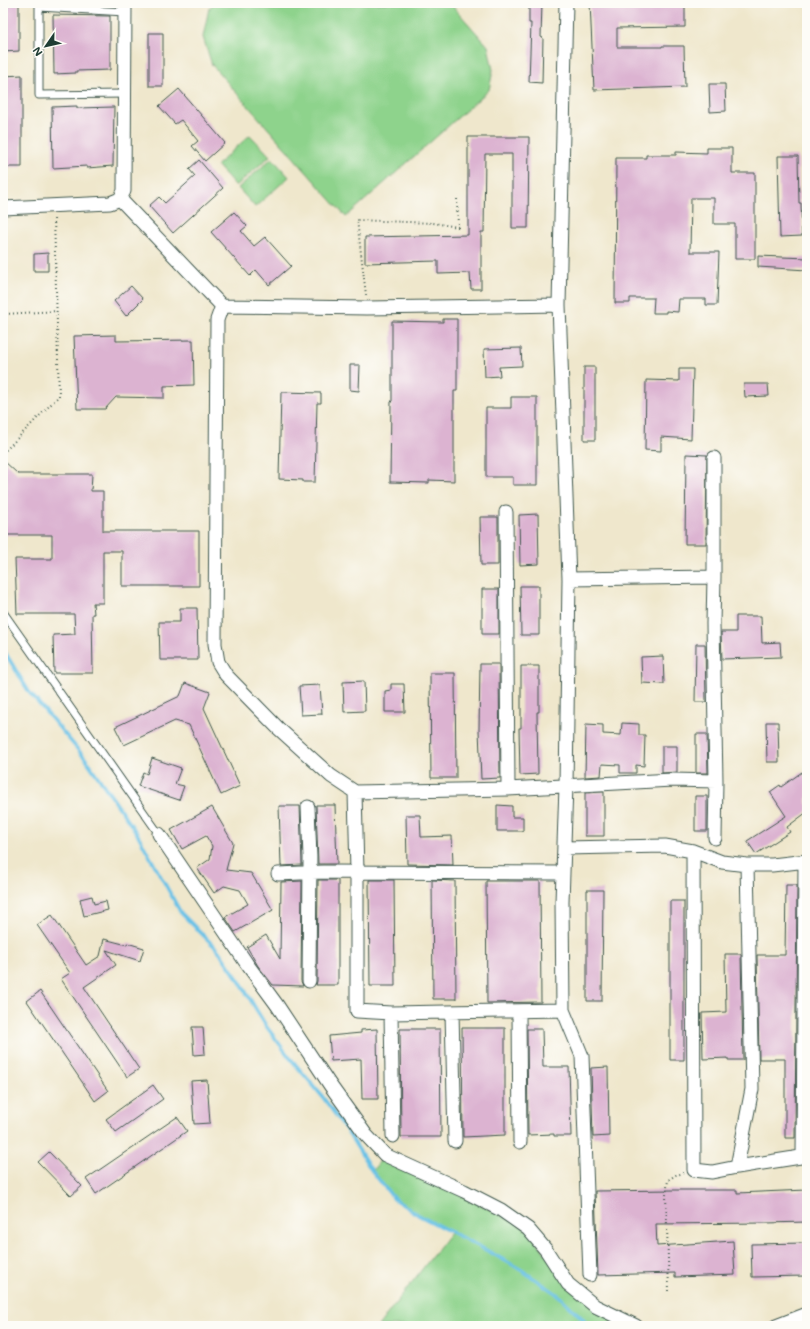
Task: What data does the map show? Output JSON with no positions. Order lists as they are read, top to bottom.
{
  "north": "bottom left"
}
